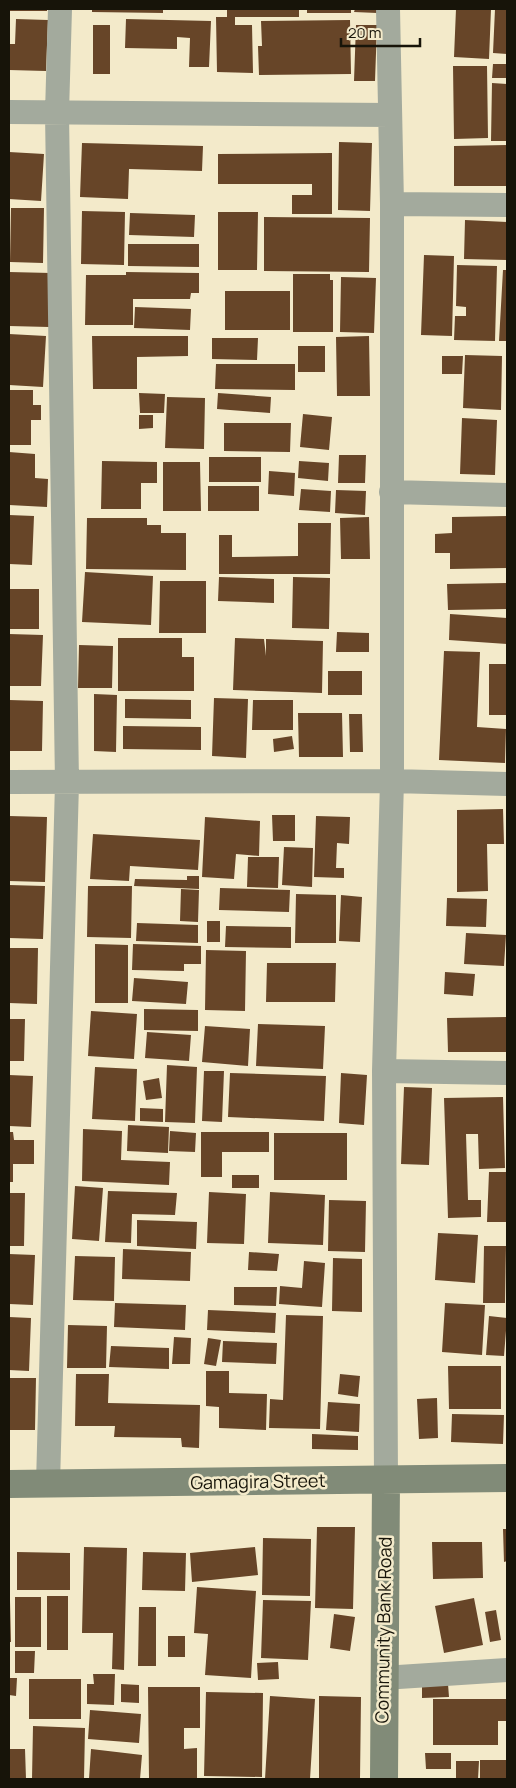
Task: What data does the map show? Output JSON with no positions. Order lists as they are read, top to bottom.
{
  "streets": {
    "street": ["Gamagira Street", "Community Bank Road"]
  },
  "crossings": [
    ["Gamagira Street", "Community Bank Road"]
  ],
  "scale_bar": "20 m"
}
